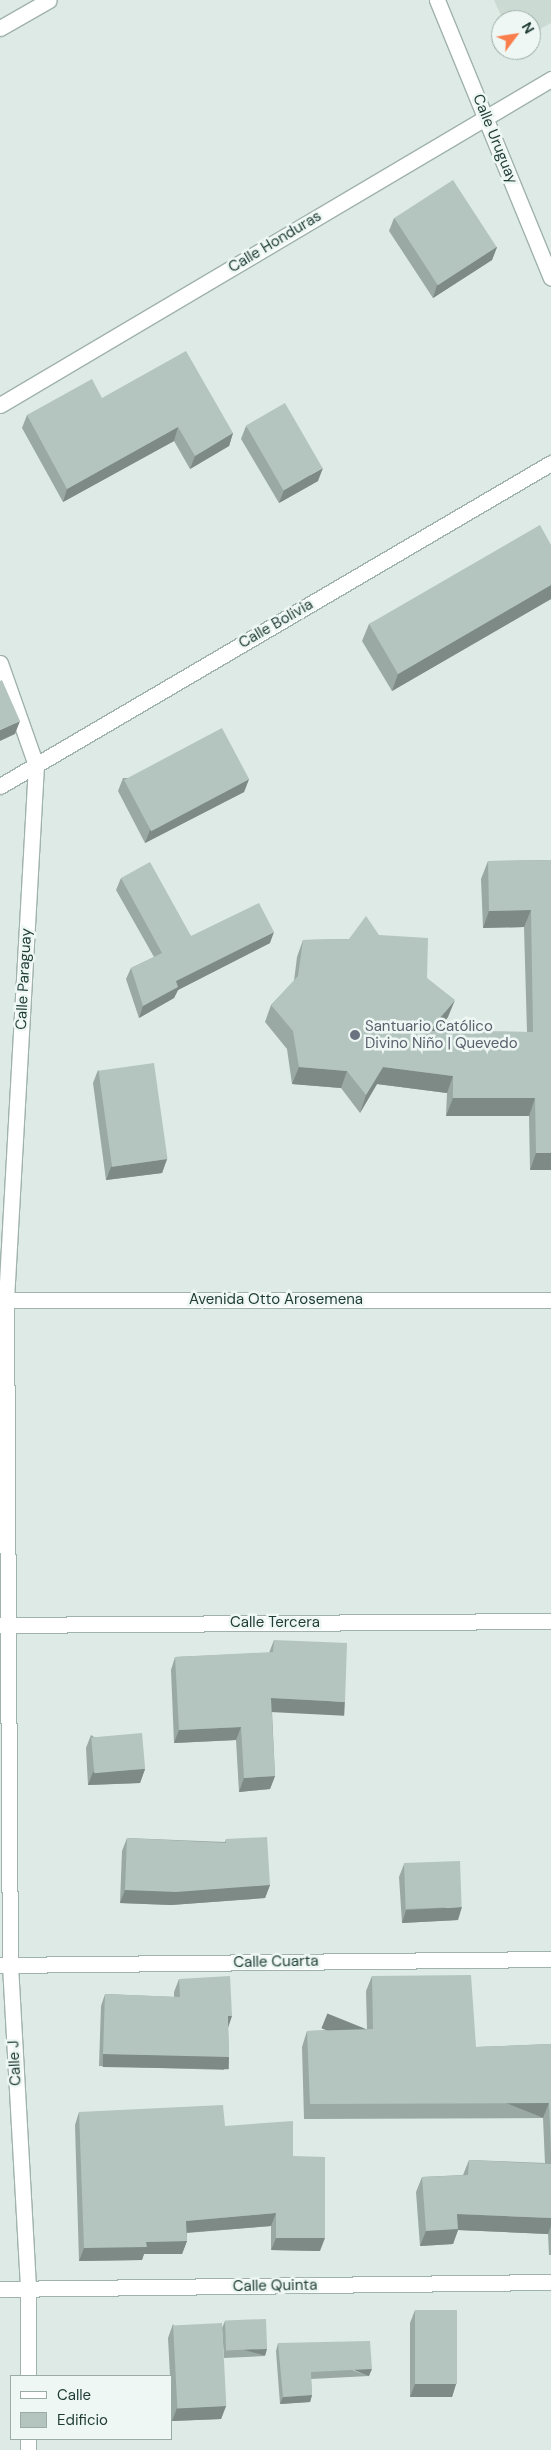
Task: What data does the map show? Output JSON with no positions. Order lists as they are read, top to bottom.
{
  "streets": {
    "street": [
      "Calle Uruguay",
      "Calle Honduras",
      "Calle Bolivia",
      "Calle Paraguay",
      "Avenida Otto Arosemena",
      "Calle Tercera",
      "Calle Cuarta",
      "Calle J",
      "Calle Quinta"
    ]
  },
  "crossings": [
    ["Calle Uruguay", "Calle Honduras"],
    ["Calle Bolivia", "Calle Paraguay"],
    ["Calle Paraguay", "Avenida Otto Arosemena"],
    ["Calle Paraguay", "Calle J"],
    ["Avenida Otto Arosemena", "Calle J"],
    ["Calle Tercera", "Calle J"],
    ["Calle Cuarta", "Calle J"],
    ["Calle J", "Calle Quinta"]
  ],
  "places": ["Santuario Católico Divino Niño | Quevedo"],
  "legend": ["Calle", "Edificio"],
  "north": "top right"
}
